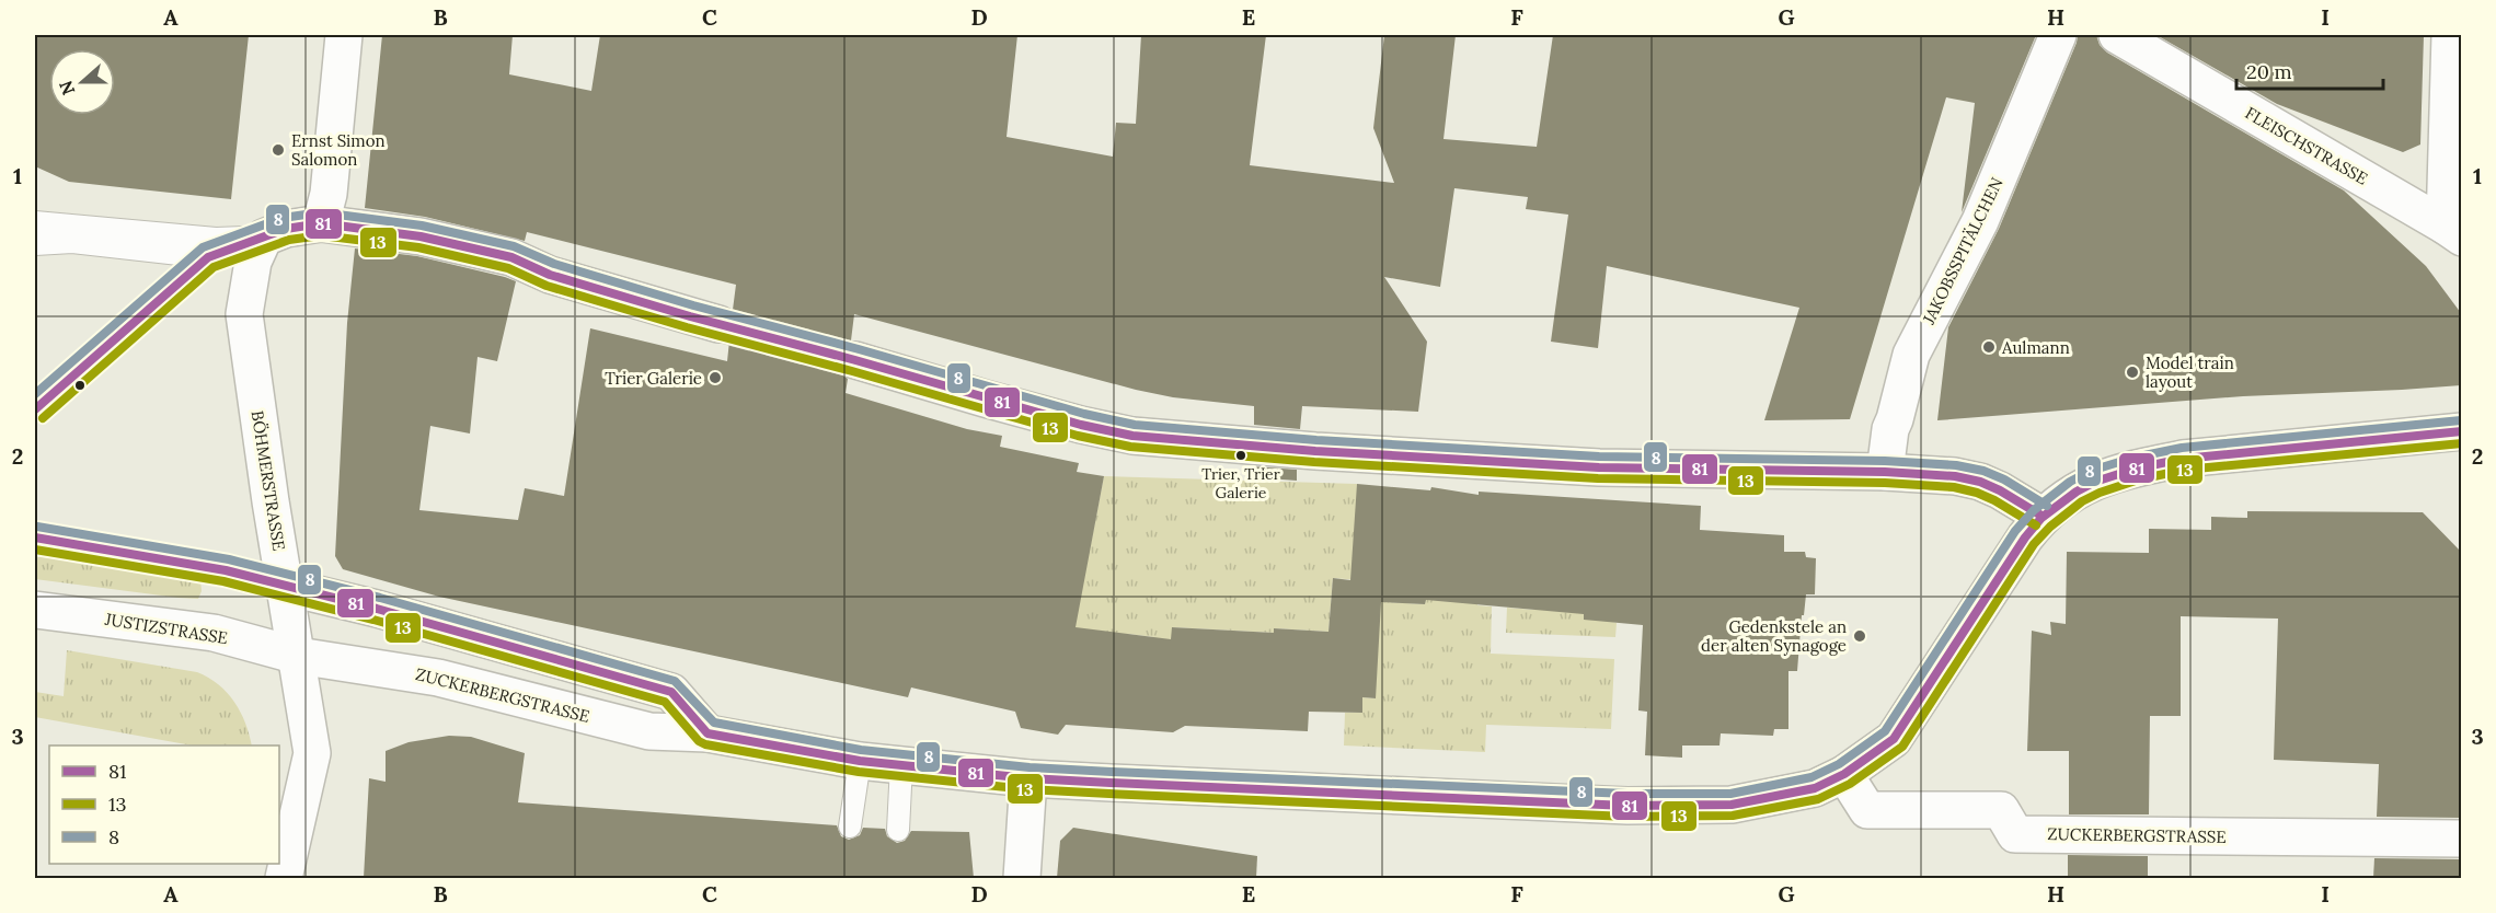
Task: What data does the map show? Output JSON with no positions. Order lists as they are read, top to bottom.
{
  "streets": {
    "street": [
      "FLEISCHSTRASSE",
      "JAKOBSSPITÄLCHEN",
      "BÖHMERSTRASSE",
      "JUSTIZSTRASSE",
      "ZUCKERBERGSTRASSE"
    ]
  },
  "crossings": [
    ["BÖHMERSTRASSE", "JUSTIZSTRASSE"],
    ["BÖHMERSTRASSE", "ZUCKERBERGSTRASSE"],
    ["JUSTIZSTRASSE", "ZUCKERBERGSTRASSE"]
  ],
  "places": [
    "Ernst Simon Salomon",
    "Aulmann",
    "Model train layout",
    "Trier Galerie",
    "Trier, Trier Galerie",
    "Gedenkstele an der alten Synagoge"
  ],
  "lines": ["transit line 8", "transit line 81", "transit line 13"],
  "legend": ["81", "13", "8"],
  "scale_bar": "20 m",
  "north": "left",
  "grid": {
    "columns": [
      "A",
      "B",
      "C",
      "D",
      "E",
      "F",
      "G",
      "H",
      "I"
    ],
    "rows": ["1", "2", "3"]
  }
}
